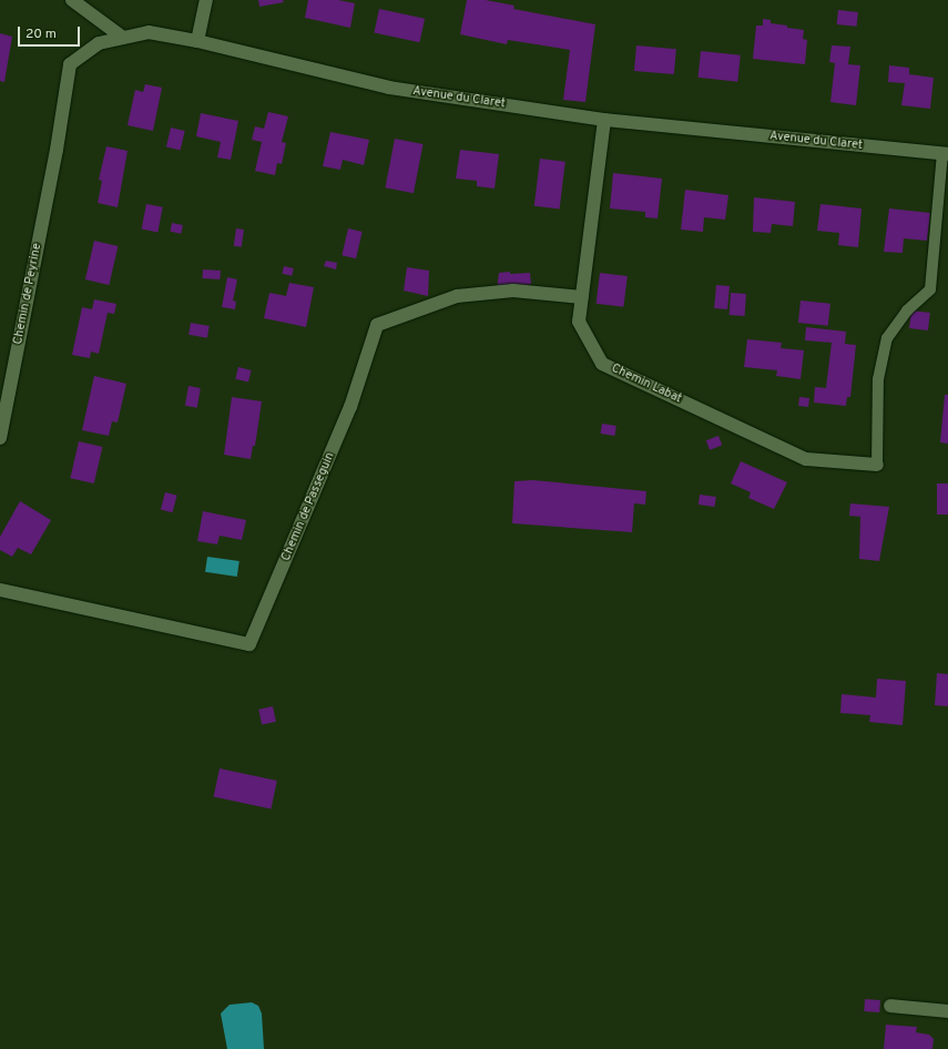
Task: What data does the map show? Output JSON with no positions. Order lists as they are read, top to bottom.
{
  "streets": {
    "street": [
      "Avenue du Claret",
      "Chemin de Peyrine",
      "Chemin Labat",
      "Chemin de Passeguin"
    ]
  },
  "crossings": [
    ["Avenue du Claret", "Chemin de Peyrine"],
    ["Avenue du Claret", "Chemin Labat"],
    ["Chemin Labat", "Chemin de Passeguin"]
  ],
  "scale_bar": "20 m"
}
